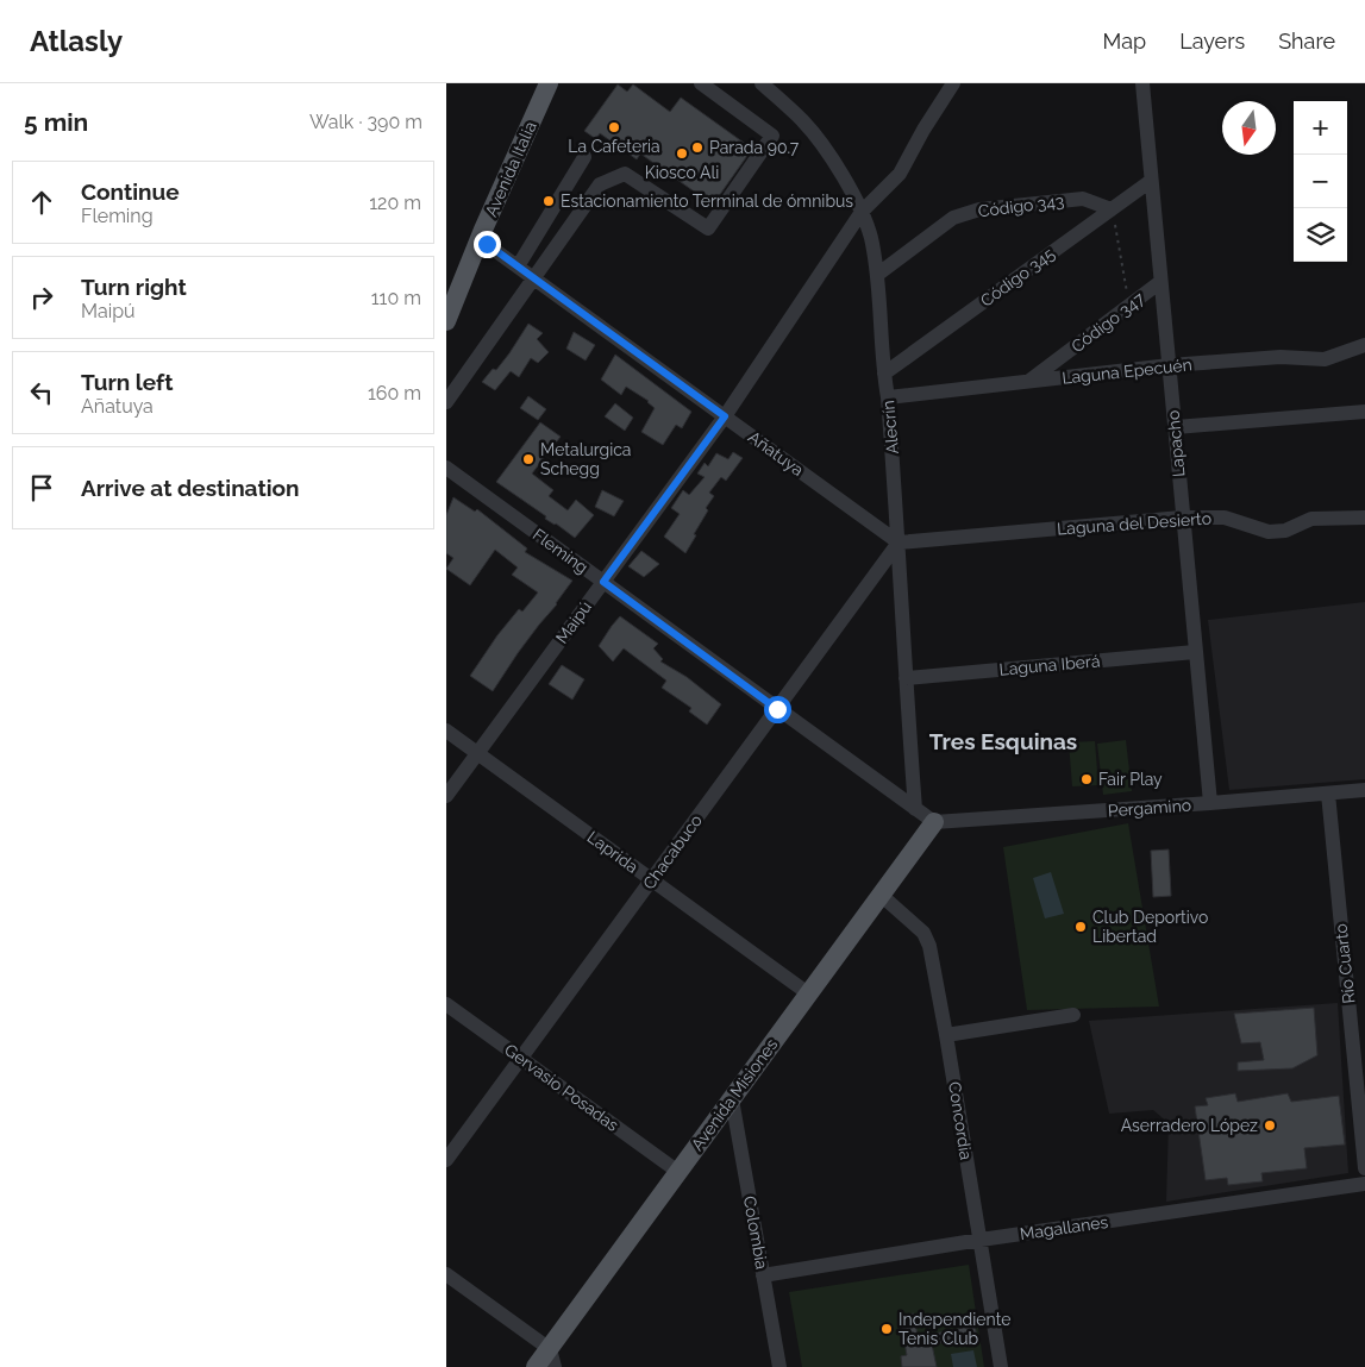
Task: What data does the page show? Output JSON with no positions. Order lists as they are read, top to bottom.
{
  "streets": {
    "main road": ["Avenida Italia", "Avenida Misiones"],
    "street": [
      "Código 343",
      "Código 345",
      "Código 347",
      "Laguna Epecuén",
      "Alecrín",
      "Lapacho",
      "Añatuya",
      "Laguna del Desierto",
      "Fleming",
      "Maipú",
      "Laguna Iberá",
      "Pergamino",
      "Laprida",
      "Chacabuco",
      "Río Cuarto",
      "Gervasio Posadas",
      "Concordia",
      "Magallanes",
      "Colombia"
    ]
  },
  "crossings": [
    ["Avenida Italia", "Añatuya"],
    ["Código 343", "Código 345"],
    ["Código 343", "Alecrín"],
    ["Código 345", "Alecrín"],
    ["Código 345", "Lapacho"],
    ["Código 347", "Laguna Epecuén"],
    ["Código 347", "Lapacho"],
    ["Laguna Epecuén", "Alecrín"],
    ["Laguna Epecuén", "Lapacho"],
    ["Alecrín", "Añatuya"],
    ["Alecrín", "Laguna del Desierto"],
    ["Alecrín", "Fleming"],
    ["Alecrín", "Maipú"],
    ["Alecrín", "Laguna Iberá"],
    ["Alecrín", "Chacabuco"],
    ["Lapacho", "Laguna del Desierto"],
    ["Lapacho", "Laguna Iberá"],
    ["Lapacho", "Pergamino"],
    ["Añatuya", "Laguna del Desierto"],
    ["Añatuya", "Maipú"],
    ["Añatuya", "Chacabuco"],
    ["Laguna del Desierto", "Chacabuco"],
    ["Fleming", "Maipú"],
    ["Fleming", "Pergamino"],
    ["Fleming", "Chacabuco"],
    ["Fleming", "Avenida Misiones"],
    ["Maipú", "Laprida"],
    ["Pergamino", "Río Cuarto"],
    ["Pergamino", "Avenida Misiones"],
    ["Laprida", "Chacabuco"],
    ["Laprida", "Avenida Misiones"],
    ["Chacabuco", "Gervasio Posadas"],
    ["Gervasio Posadas", "Avenida Misiones"],
    ["Avenida Misiones", "Concordia"],
    ["Avenida Misiones", "Colombia"],
    ["Concordia", "Magallanes"],
    ["Magallanes", "Colombia"]
  ],
  "districts": ["Tres Esquinas"],
  "places": [
    "La Cafeteria",
    "Parada 90.7",
    "Kiosco Ali",
    "Estacionamiento Terminal de ómnibus",
    "Metalurgica Schegg",
    "Fair Play",
    "Club Deportivo Libertad",
    "Aserradero López",
    "Independiente Tenis Club"
  ],
  "north": "bottom",
  "page": {
    "header": "Atlasly",
    "nav": ["Map", "Layers", "Share"],
    "heading": ["5 min", "Walk · 390 m"],
    "map_buttons": ["+", "−"],
    "list": [
      ["Continue", "Fleming", "120 m"],
      ["Turn right", "Maipú", "110 m"],
      ["Turn left", "Añatuya", "160 m"],
      "Arrive at destination"
    ]
  }
}
